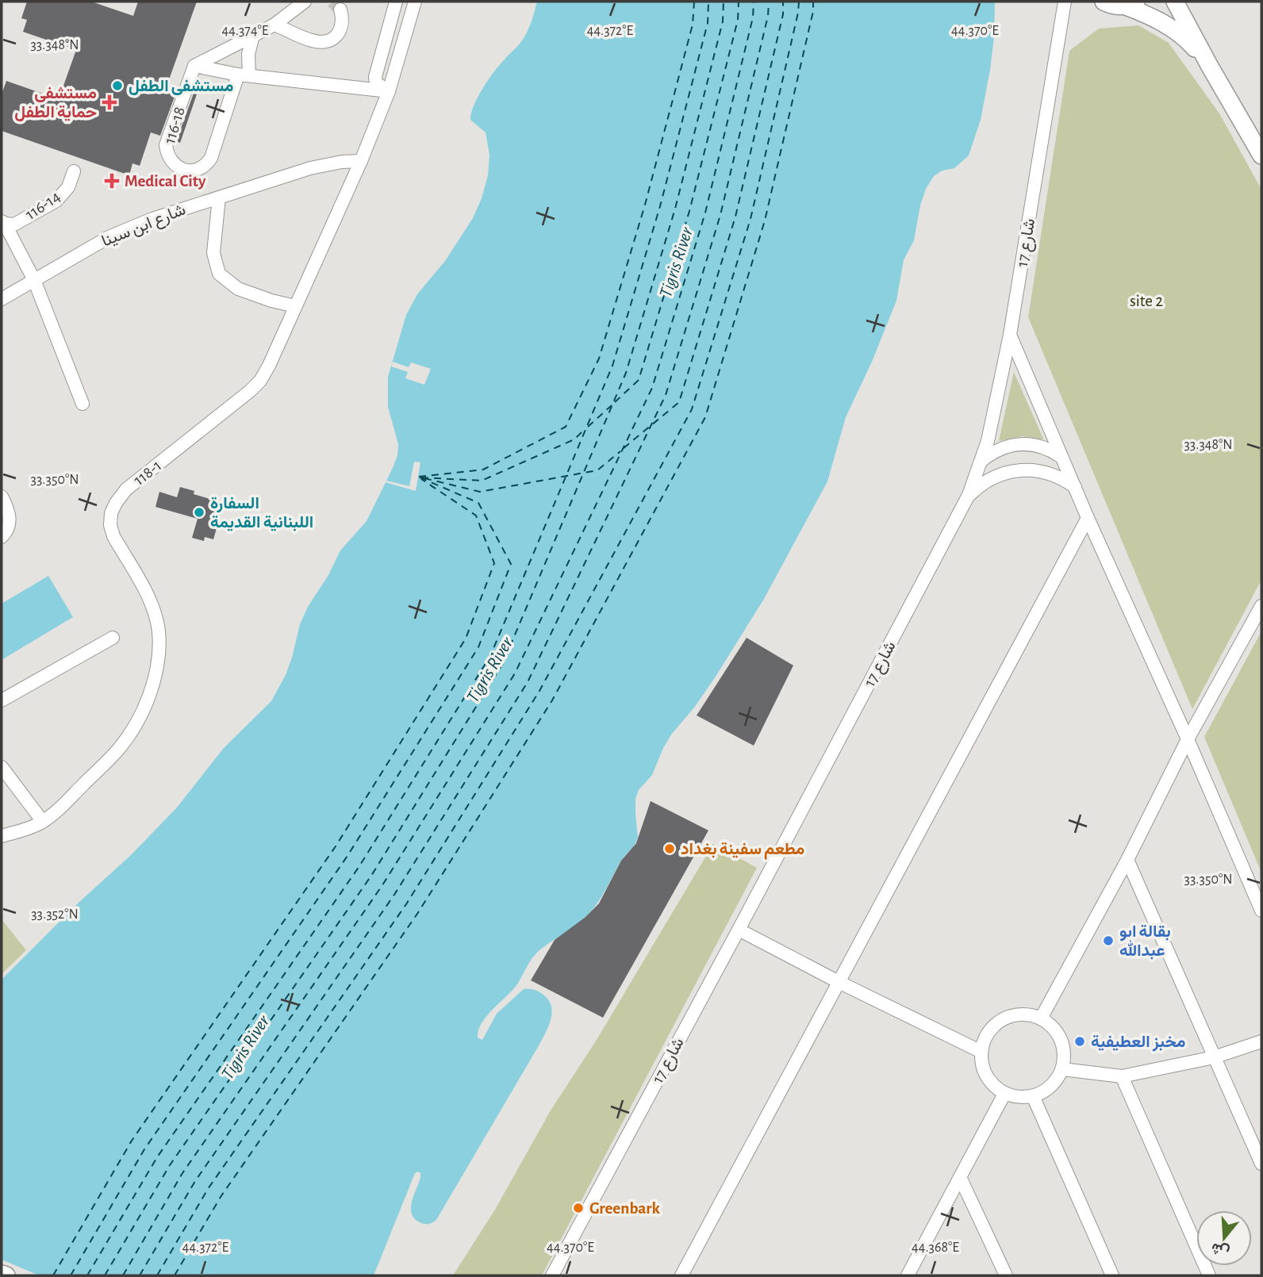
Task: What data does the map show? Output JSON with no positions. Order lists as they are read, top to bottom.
{
  "streets": {
    "street": [
      "116-18",
      "116-14",
      "شارع ابن سينا",
      "شارع 17",
      "118-1"
    ]
  },
  "crossings": [
    ["شارع ابن سينا", "118-1"]
  ],
  "water": ["Tigris River"],
  "parks": ["site 2"],
  "places": {
    "other": [
      "مستشفى الطفل",
      "السفارة اللبنانية القديمة",
      "مطعم سفينة بغداد",
      "بقالة ابو عبدالله",
      "مخبز العطيفية",
      "Greenbark"
    ],
    "health": ["مستشفى حماية الطفل", "Medical City"]
  },
  "north": "bottom",
  "coordinates": [
    "44.374°E",
    "44.372°E",
    "44.370°E",
    "33.348°N",
    "33.350°N",
    "33.352°N",
    "44.368°E"
  ]
}
